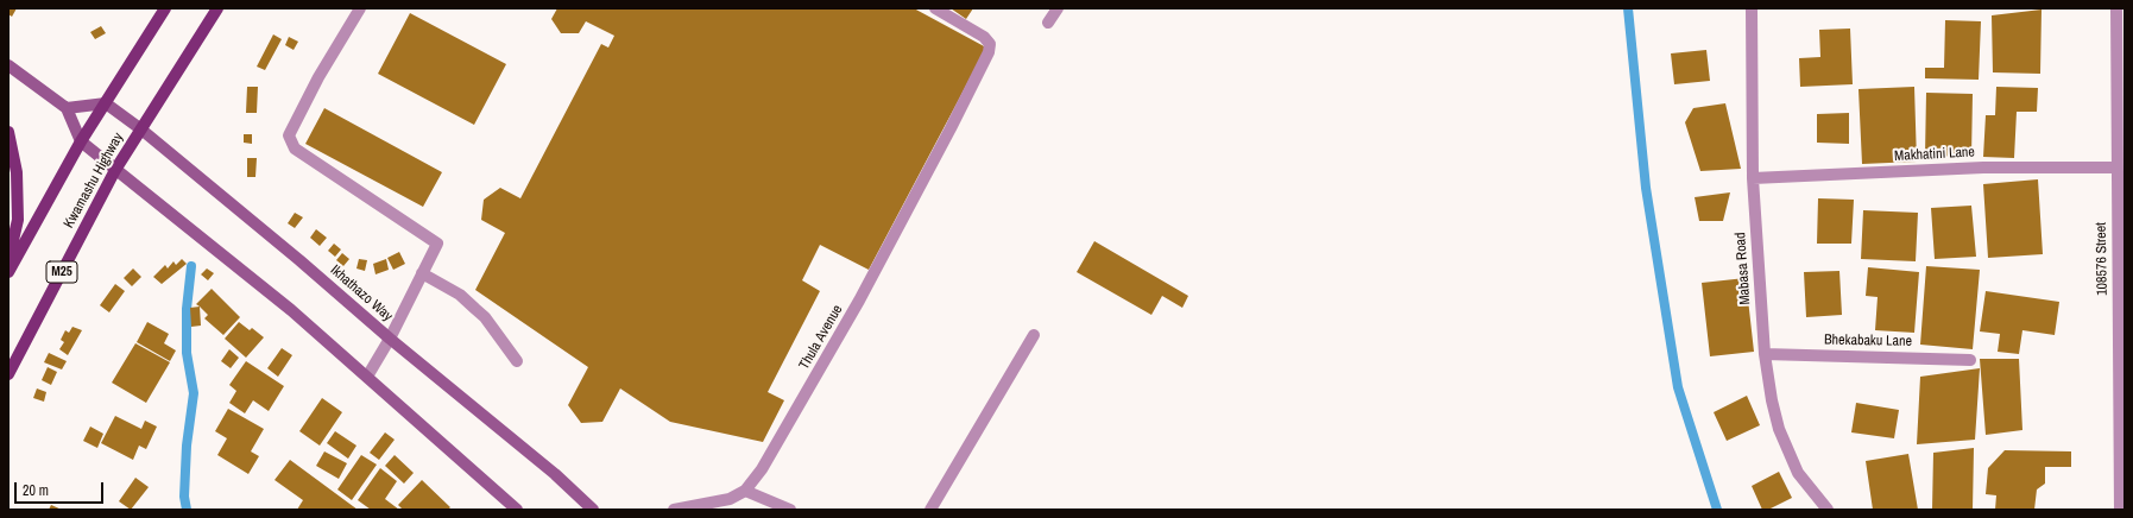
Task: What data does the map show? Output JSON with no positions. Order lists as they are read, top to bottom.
{
  "streets": {
    "main road": ["Kwamashu Highway", "M25"],
    "street": [
      "Makhatini Lane",
      "108576 Street",
      "Mabasa Road",
      "Ikhathazo Way",
      "Thula Avenue",
      "Bhekabaku Lane"
    ]
  },
  "crossings": [
    ["Makhatini Lane", "108576 Street"],
    ["Makhatini Lane", "Mabasa Road"],
    ["Kwamashu Highway", "Ikhathazo Way"],
    ["Mabasa Road", "Bhekabaku Lane"]
  ],
  "scale_bar": "20 m"
}
